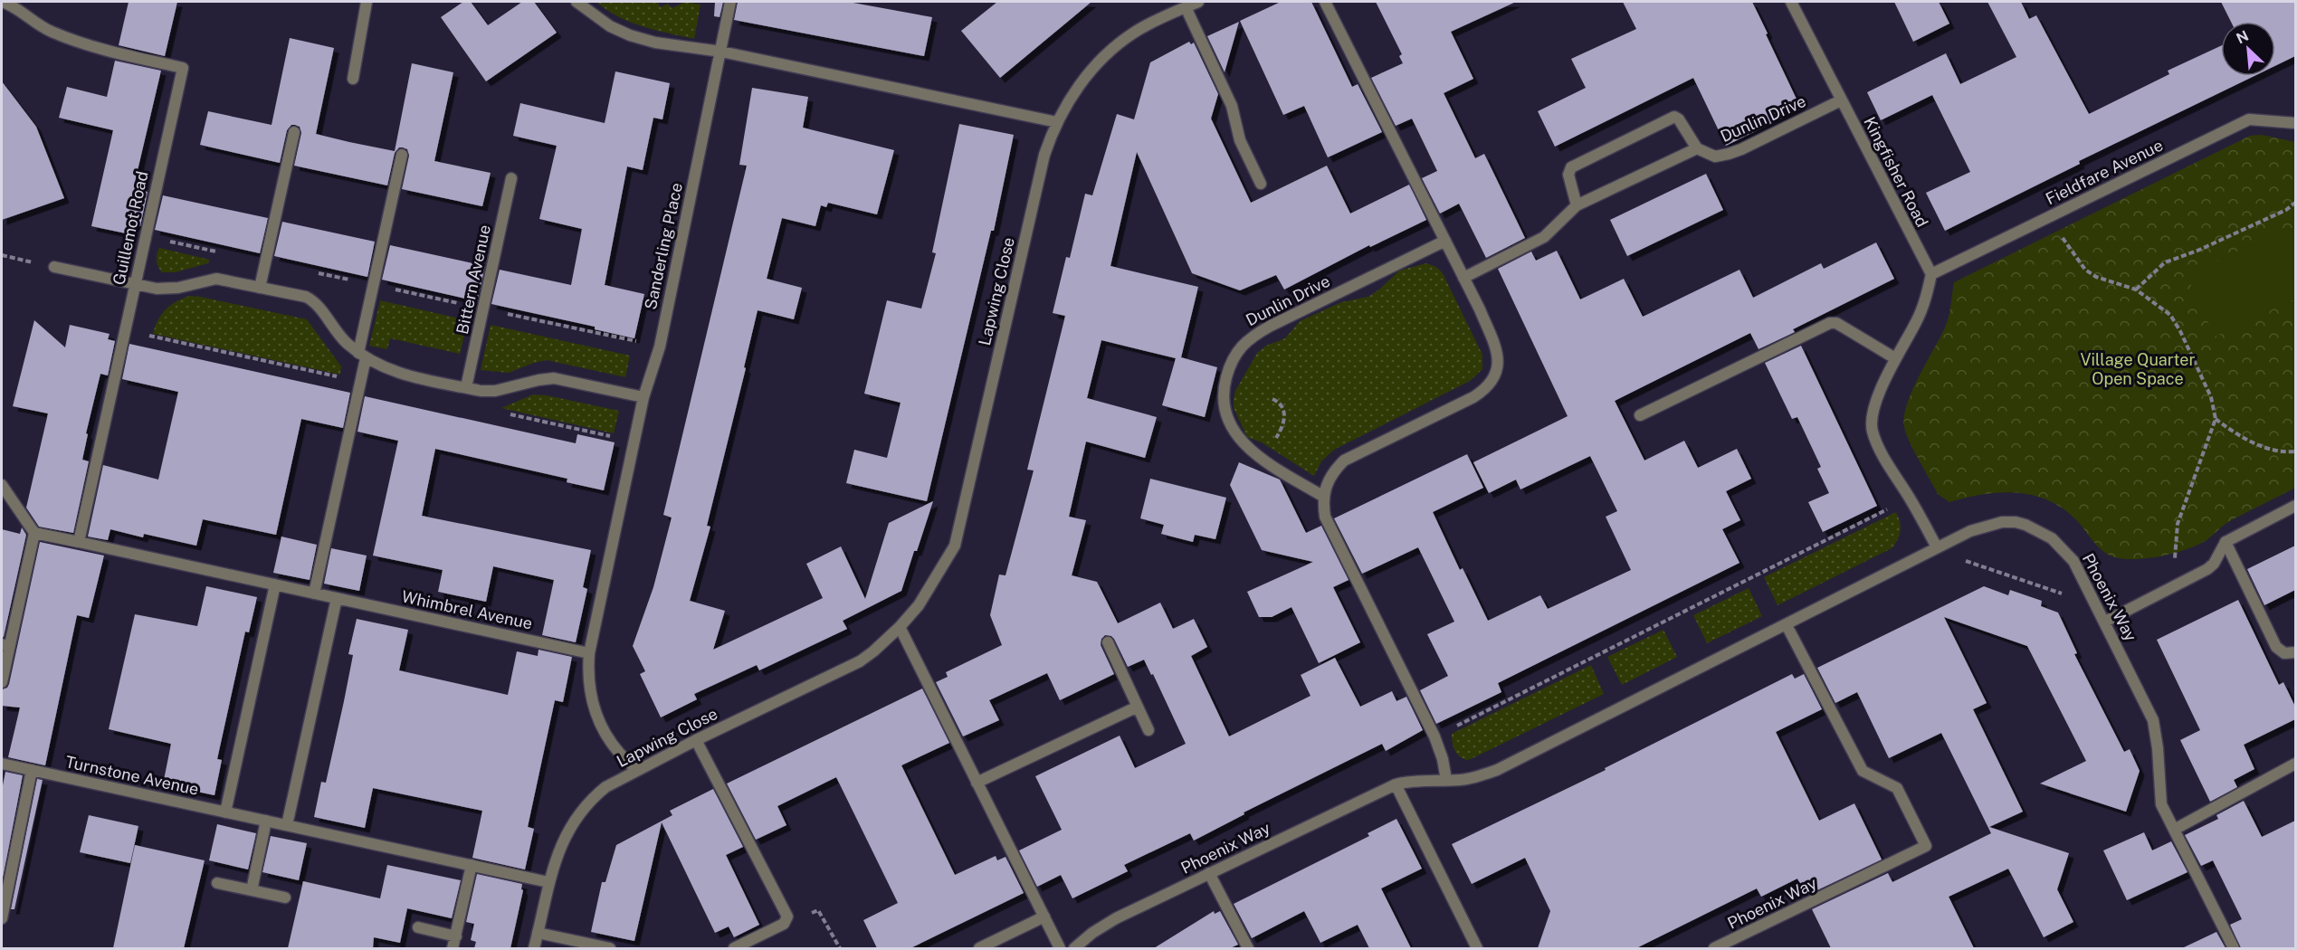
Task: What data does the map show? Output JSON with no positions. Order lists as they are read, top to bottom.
{
  "streets": {
    "street": [
      "Dunlin Drive",
      "Kingfisher Road",
      "Fieldfare Avenue",
      "Guillemot Road",
      "Sanderling Place",
      "Bittern Avenue",
      "Lapwing Close",
      "Phoenix Way",
      "Whimbrel Avenue",
      "Turnstone Avenue"
    ]
  },
  "crossings": [
    ["Dunlin Drive", "Kingfisher Road"],
    ["Kingfisher Road", "Fieldfare Avenue"],
    ["Guillemot Road", "Whimbrel Avenue"],
    ["Sanderling Place", "Lapwing Close"],
    ["Sanderling Place", "Whimbrel Avenue"],
    ["Lapwing Close", "Turnstone Avenue"]
  ],
  "parks": ["Village Quarter Open Space"],
  "north": "top left"
}
